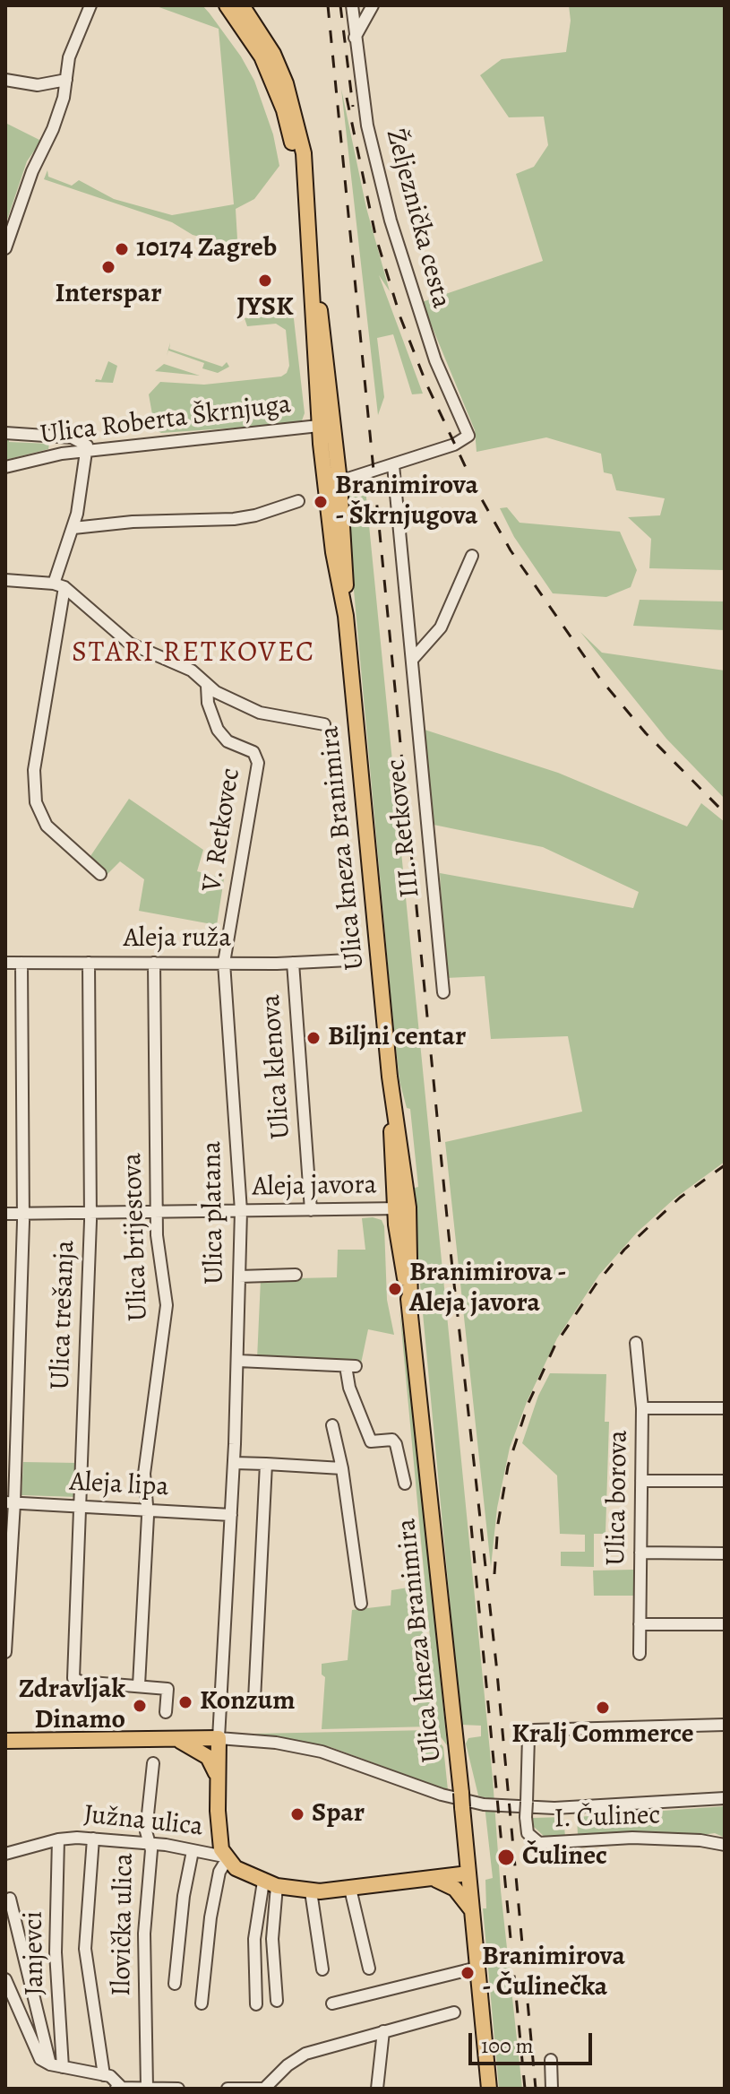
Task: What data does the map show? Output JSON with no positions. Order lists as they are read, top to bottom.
{
  "streets": {
    "main road": ["Ulica kneza Branimira", "Južna ulica"],
    "street": [
      "Željeznička cesta",
      "Ulica Roberta Škrnjuga",
      "III. Retkovec",
      "V. Retkovec",
      "Aleja ruža",
      "Ulica klenova",
      "Aleja javora",
      "Ulica platana",
      "Ulica brijestova",
      "Ulica trešanja",
      "Aleja lipa",
      "Ulica borova",
      "I. Čulinec",
      "Ilovička ulica",
      "Janjevci"
    ]
  },
  "crossings": [
    ["Željeznička cesta", "III. Retkovec"],
    ["Ulica Roberta Škrnjuga", "Ulica kneza Branimira"],
    ["V. Retkovec", "Aleja ruža"],
    ["V. Retkovec", "Ulica platana"],
    ["Ulica kneza Branimira", "Aleja javora"],
    ["Ulica kneza Branimira", "Južna ulica"],
    ["Aleja ruža", "Ulica klenova"],
    ["Aleja ruža", "Ulica platana"],
    ["Aleja ruža", "Ulica brijestova"],
    ["Aleja ruža", "Ulica trešanja"],
    ["Ulica klenova", "Aleja javora"],
    ["Aleja javora", "Ulica platana"],
    ["Aleja javora", "Ulica brijestova"],
    ["Aleja javora", "Ulica trešanja"],
    ["Ulica platana", "Aleja lipa"],
    ["Ulica brijestova", "Ulica trešanja"],
    ["Ulica brijestova", "Aleja lipa"],
    ["Ulica trešanja", "Aleja lipa"],
    ["Južna ulica", "Ilovička ulica"],
    ["Južna ulica", "Janjevci"]
  ],
  "districts": ["STARI RETKOVEC"],
  "places": [
    "10174 Zagreb",
    "Interspar",
    "JYSK",
    "Branimirova - Škrnjugova",
    "Biljni centar",
    "Branimirova - Aleja javora",
    "Konzum",
    "Zdravljak Dinamo",
    "Kralj Commerce",
    "Spar",
    "Čulinec",
    "Branimirova - Čulinečka"
  ],
  "scale_bar": "100 m"
}
